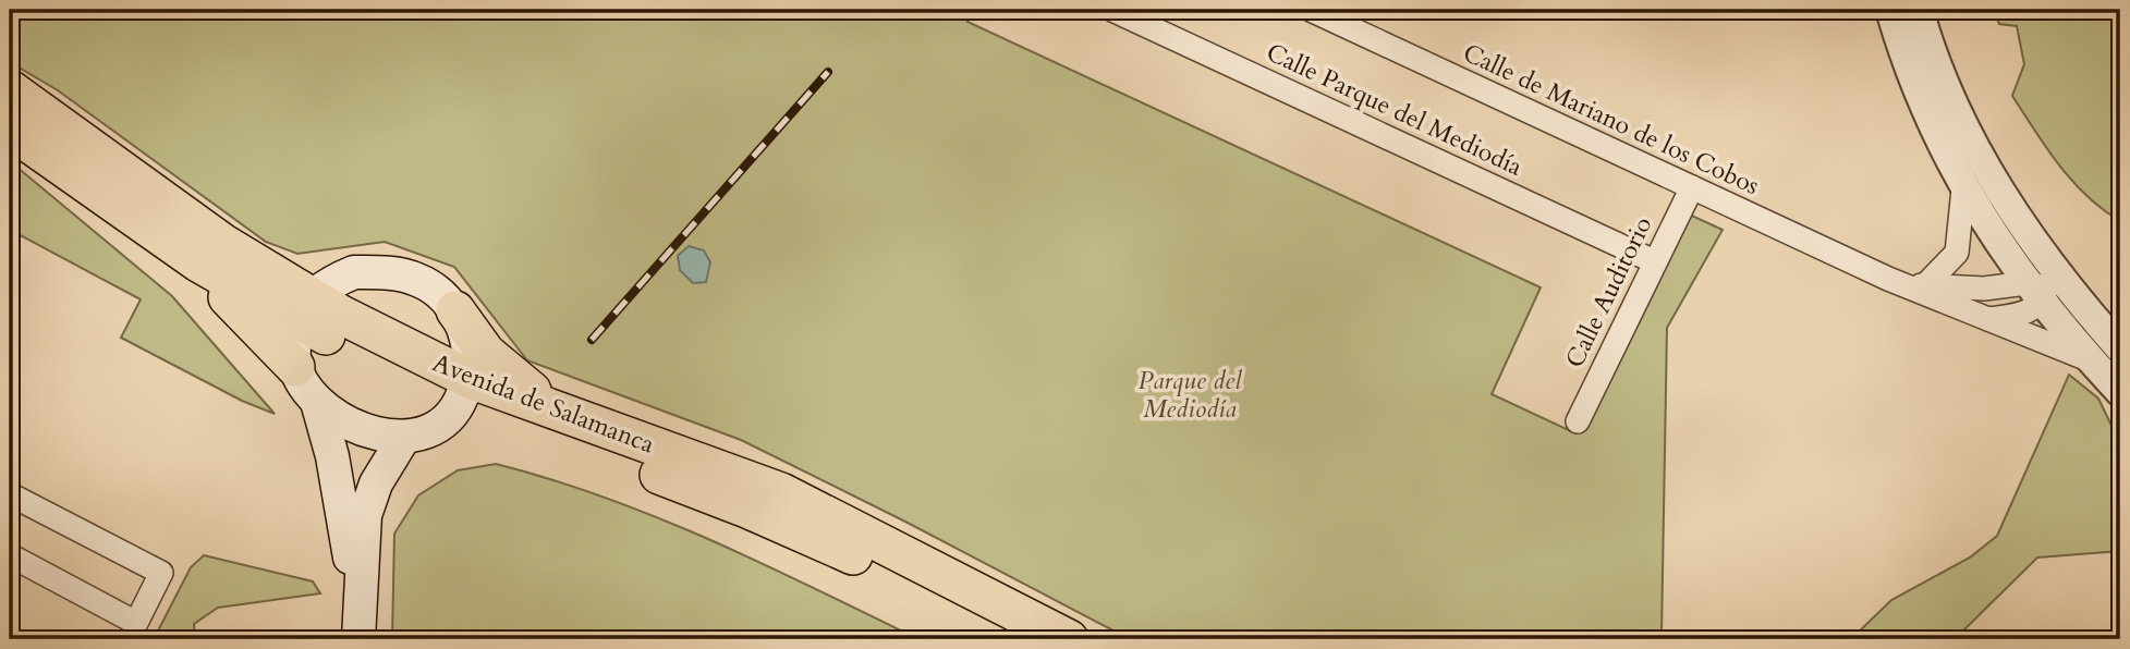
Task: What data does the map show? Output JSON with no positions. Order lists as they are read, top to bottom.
{
  "streets": {
    "highway": ["Avenida de Salamanca"],
    "street": ["Calle Parque del Mediodía", "Calle de Mariano de los Cobos", "Calle Auditorio"]
  },
  "crossings": [
    ["Calle Parque del Mediodía", "Calle Auditorio"],
    ["Calle de Mariano de los Cobos", "Calle Auditorio"]
  ],
  "parks": ["Parque del Mediodía"]
}
